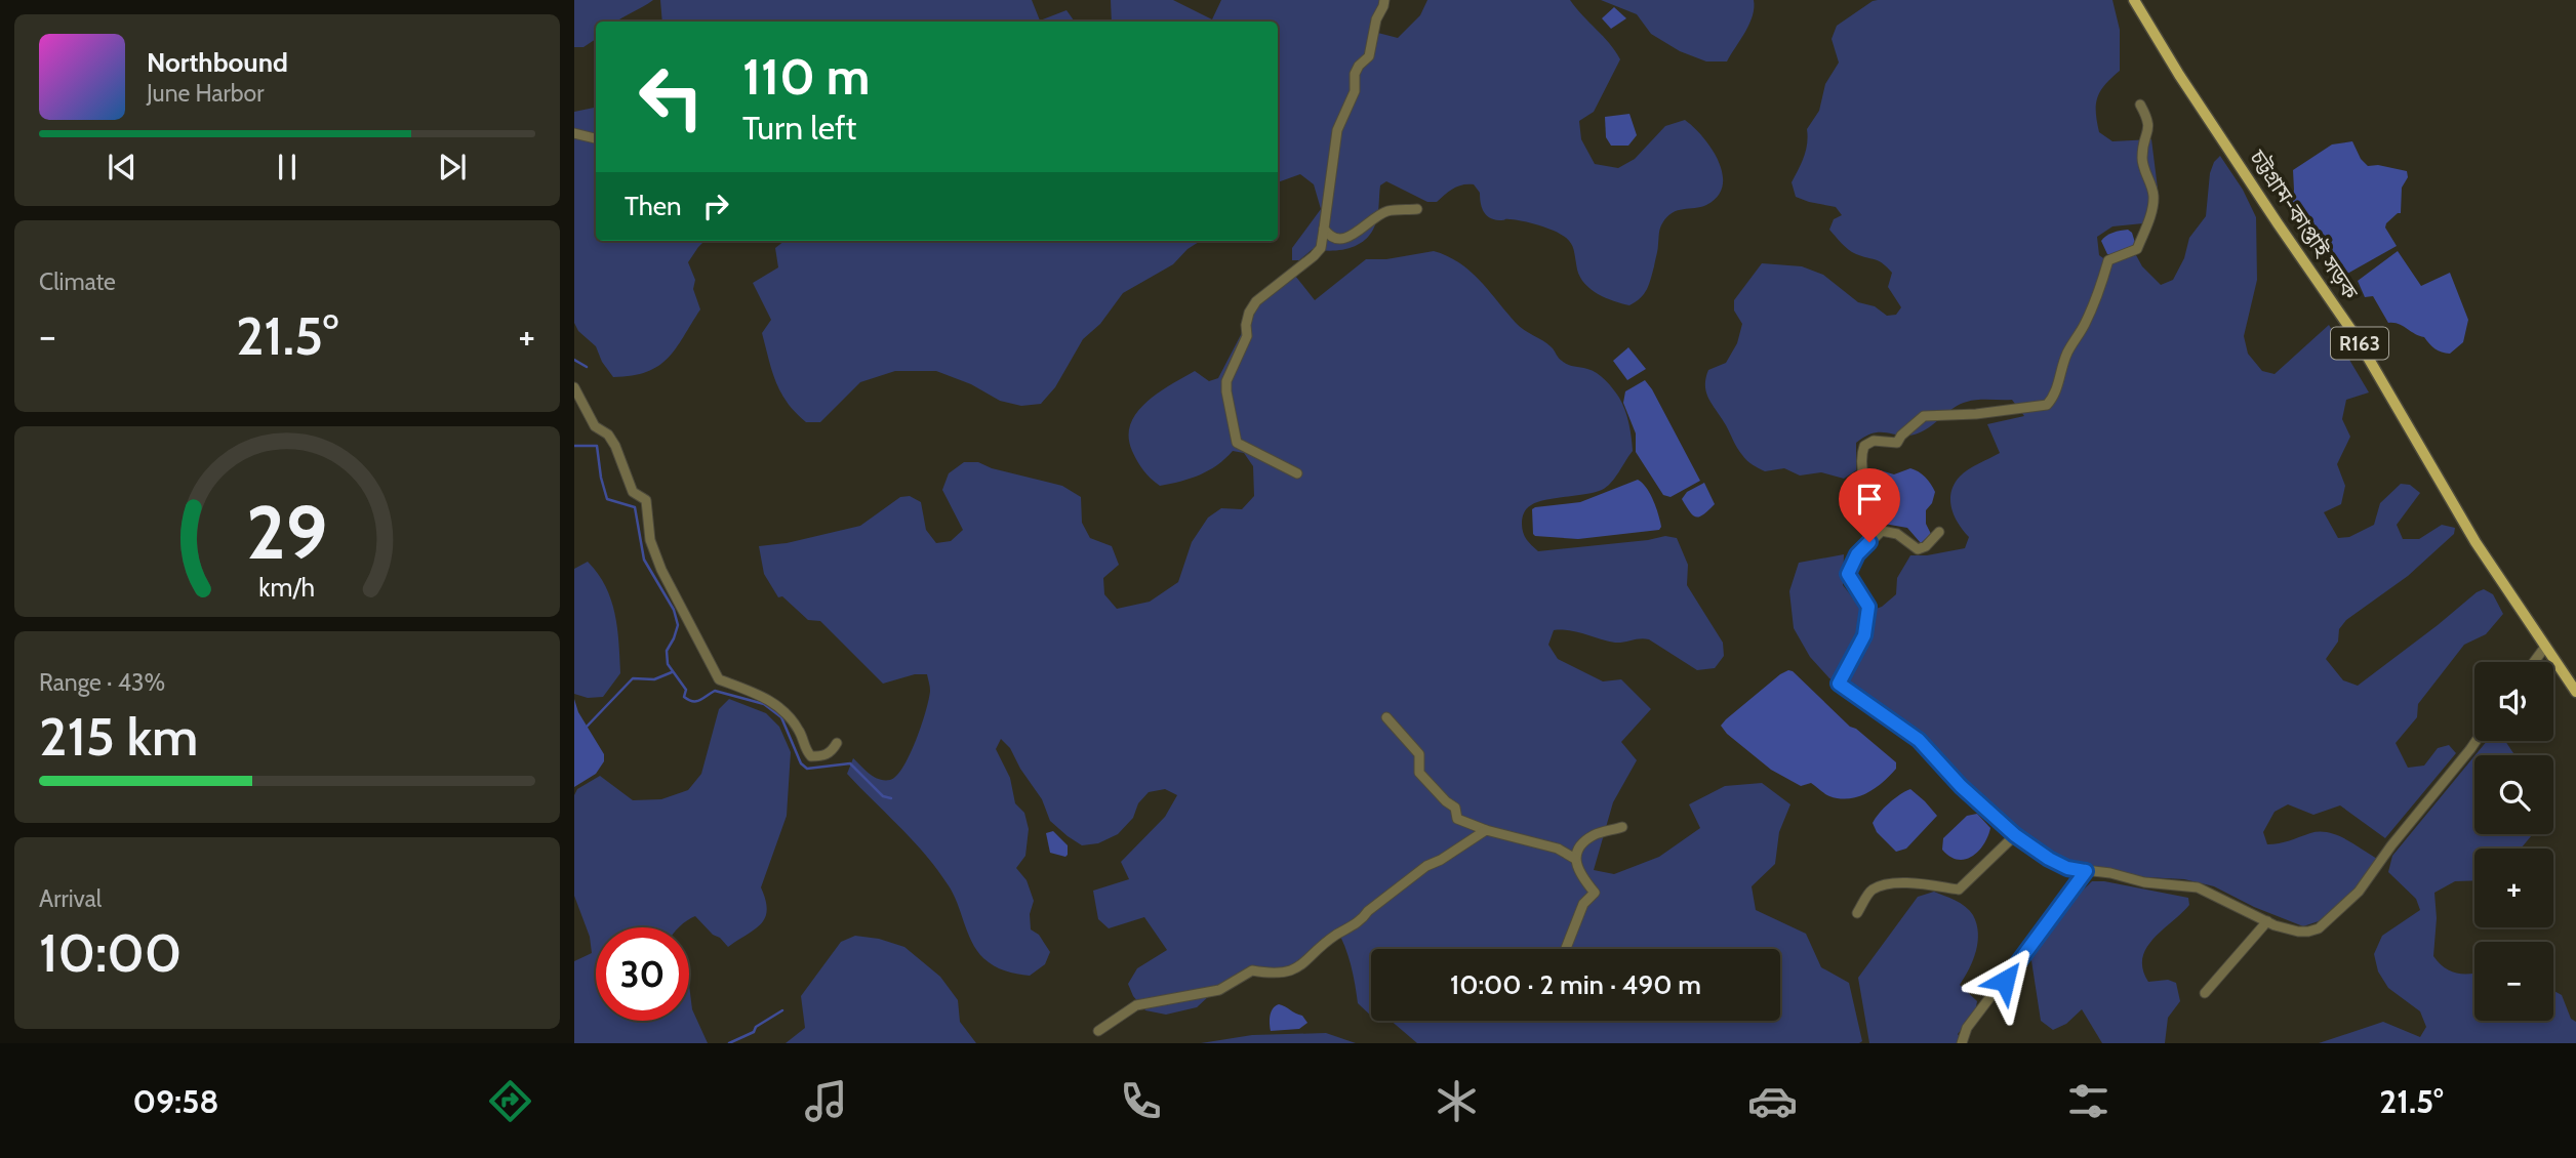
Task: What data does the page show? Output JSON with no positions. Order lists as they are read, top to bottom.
{
  "streets": {
    "main road": ["চট্টগ্রাম-কাপ্তাই সড়ক", "R163"]
  },
  "page": {
    "turn": ["110 m", "Turn left"],
    "song": ["Northbound", "June Harbor"],
    "then": "Then",
    "tile": [
      "Climate",
      ["Range · 43%", "215 km"],
      ["Arrival", "10:00"]
    ],
    "heat": ["−", "21.5°", "+"],
    "map_buttons": ["+", "−"],
    "limit": "30",
    "trip": "10:00 · 2 min · 490 m",
    "tabs": ["09:58", "21.5°"],
    "gauge": ["29", "km/h"]
  }
}
